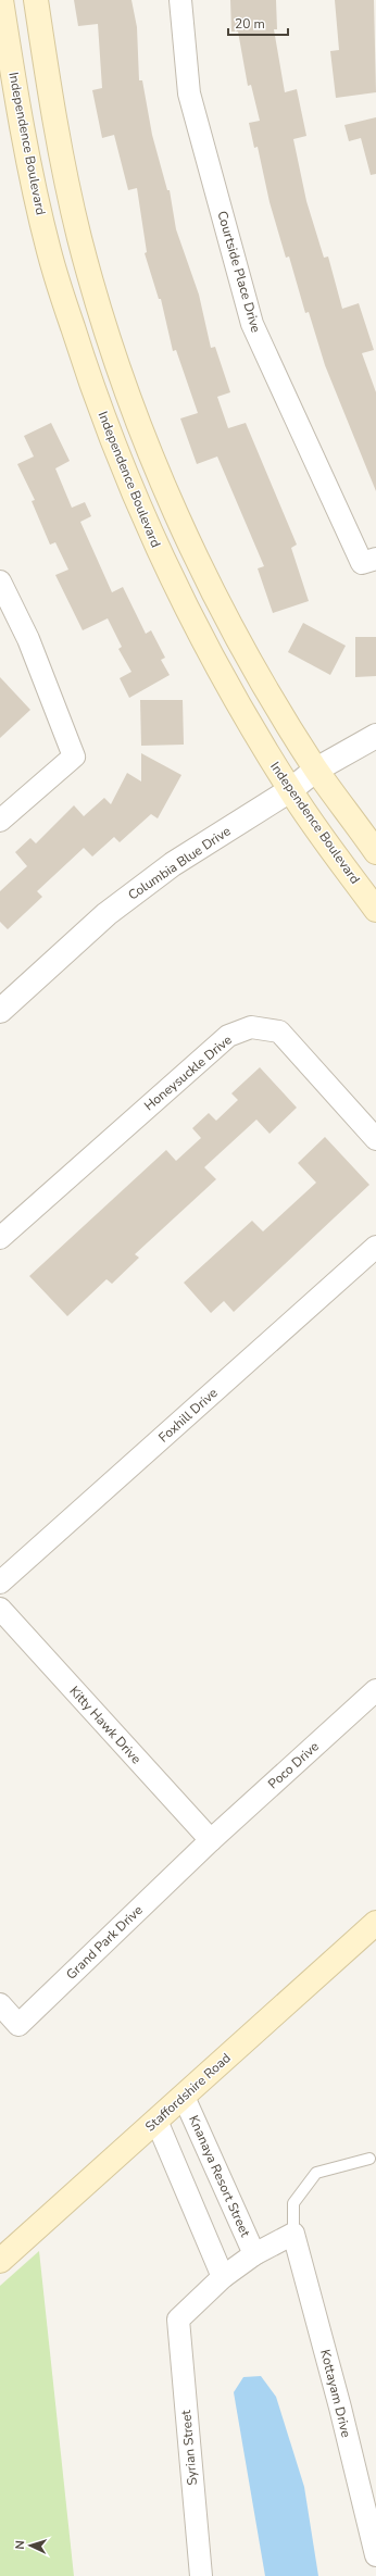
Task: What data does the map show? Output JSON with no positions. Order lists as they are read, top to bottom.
{
  "streets": {
    "main road": ["Independence Boulevard", "Staffordshire Road"],
    "street": [
      "Courtside Place Drive",
      "Columbia Blue Drive",
      "Honeysuckle Drive",
      "Foxhill Drive",
      "Kitty Hawk Drive",
      "Poco Drive",
      "Grand Park Drive",
      "Knanaya Resort Street",
      "Kottayam Drive",
      "Syrian Street"
    ]
  },
  "crossings": [
    ["Independence Boulevard", "Columbia Blue Drive"],
    ["Kitty Hawk Drive", "Poco Drive"],
    ["Kitty Hawk Drive", "Grand Park Drive"],
    ["Poco Drive", "Grand Park Drive"],
    ["Staffordshire Road", "Knanaya Resort Street"]
  ],
  "scale_bar": "20 m",
  "north": "left"
}
